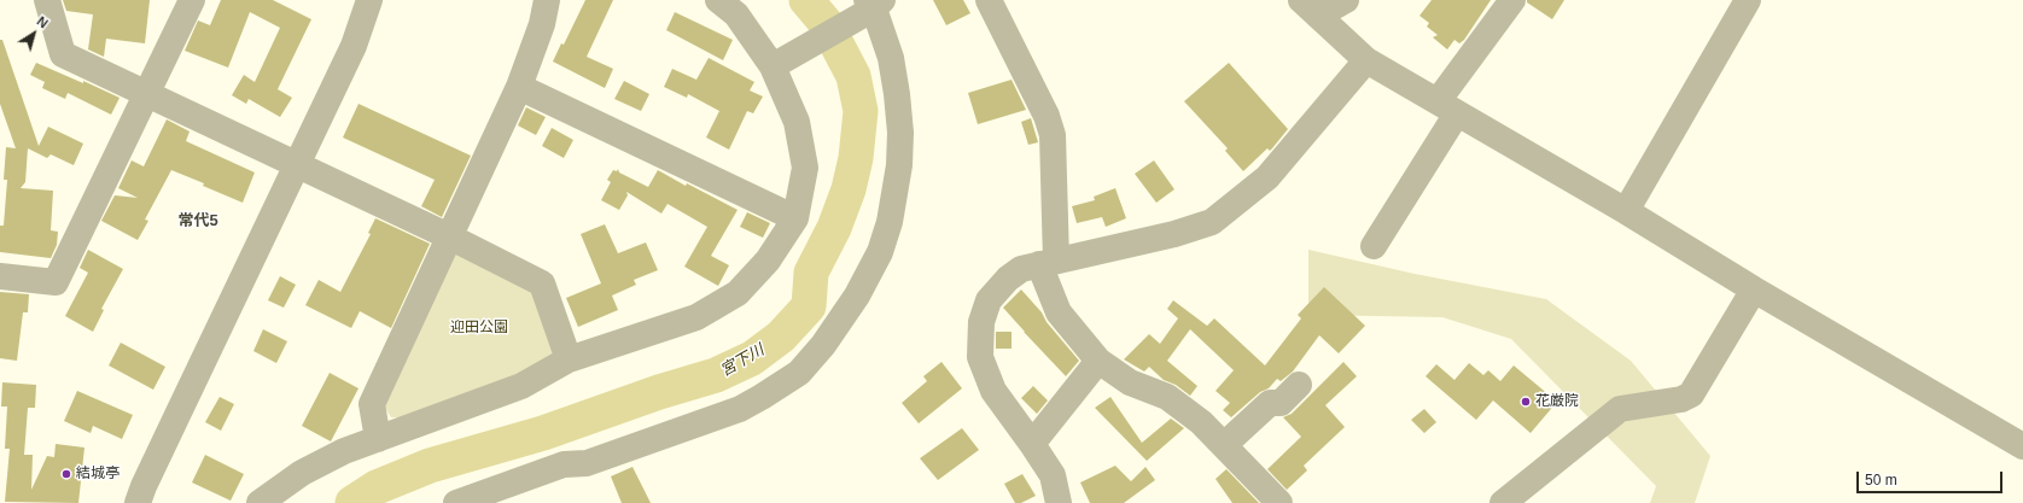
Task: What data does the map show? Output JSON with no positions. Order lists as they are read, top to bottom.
{
  "districts": ["常代5"],
  "water": ["宮下川"],
  "parks": ["迎田公園"],
  "places": ["花厳院", "結城亭"],
  "scale_bar": "50 m",
  "north": "top right"
}
